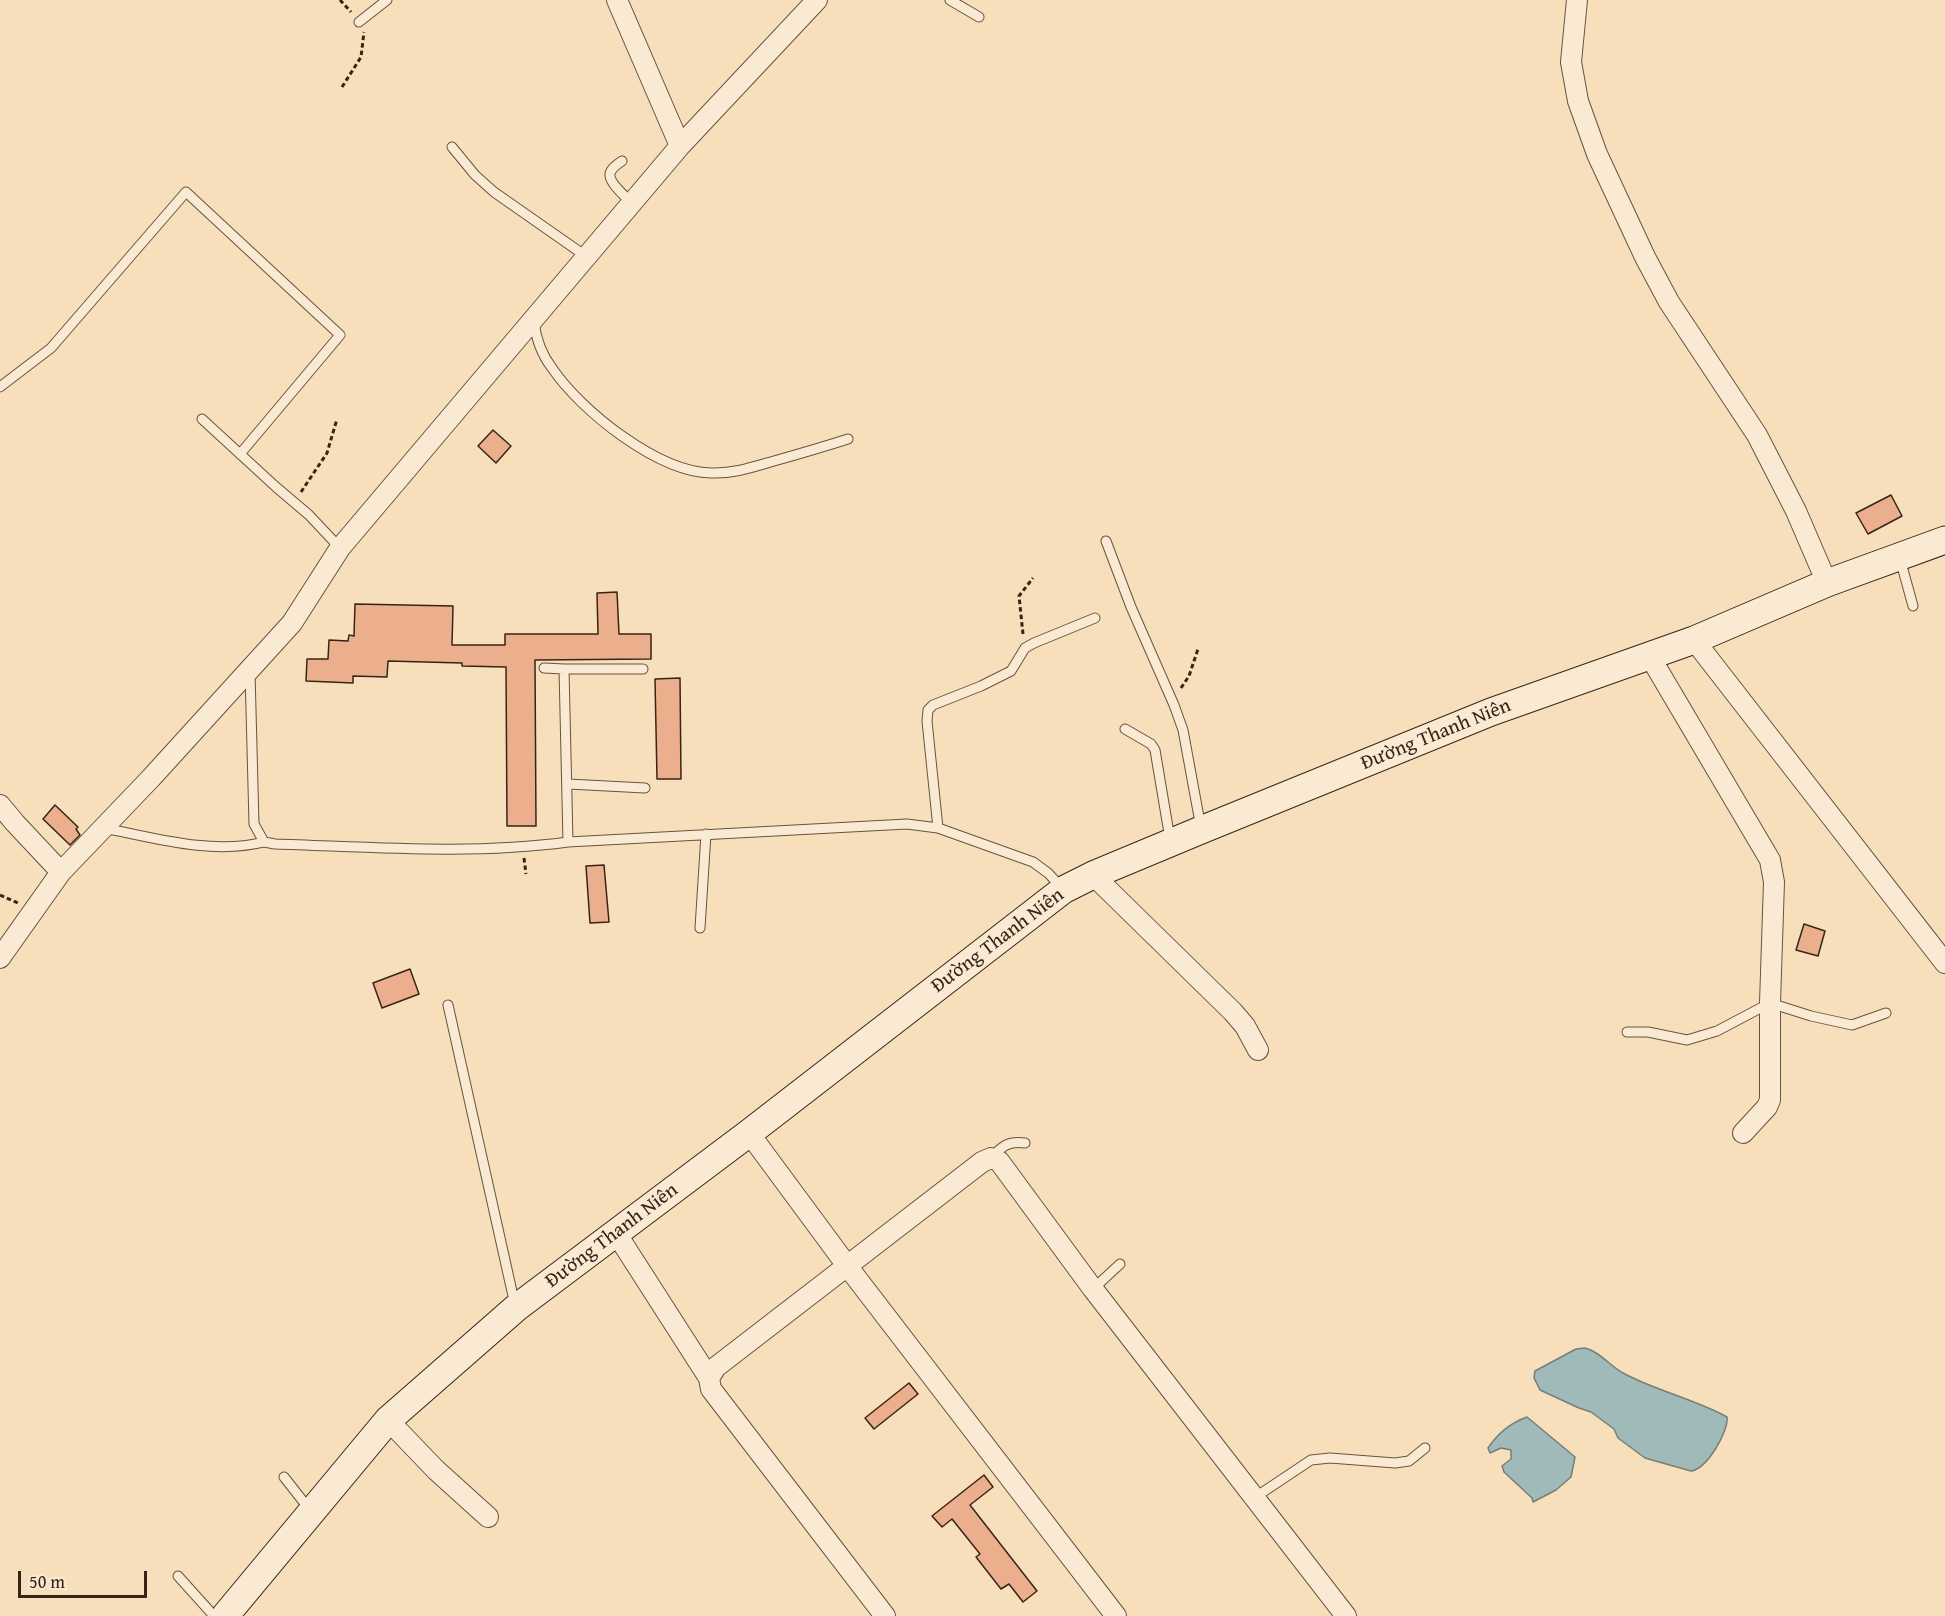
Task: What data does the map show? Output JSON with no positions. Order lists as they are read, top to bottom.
{
  "streets": {
    "main road": ["Đường Thanh Niên"]
  },
  "scale_bar": "50 m"
}
